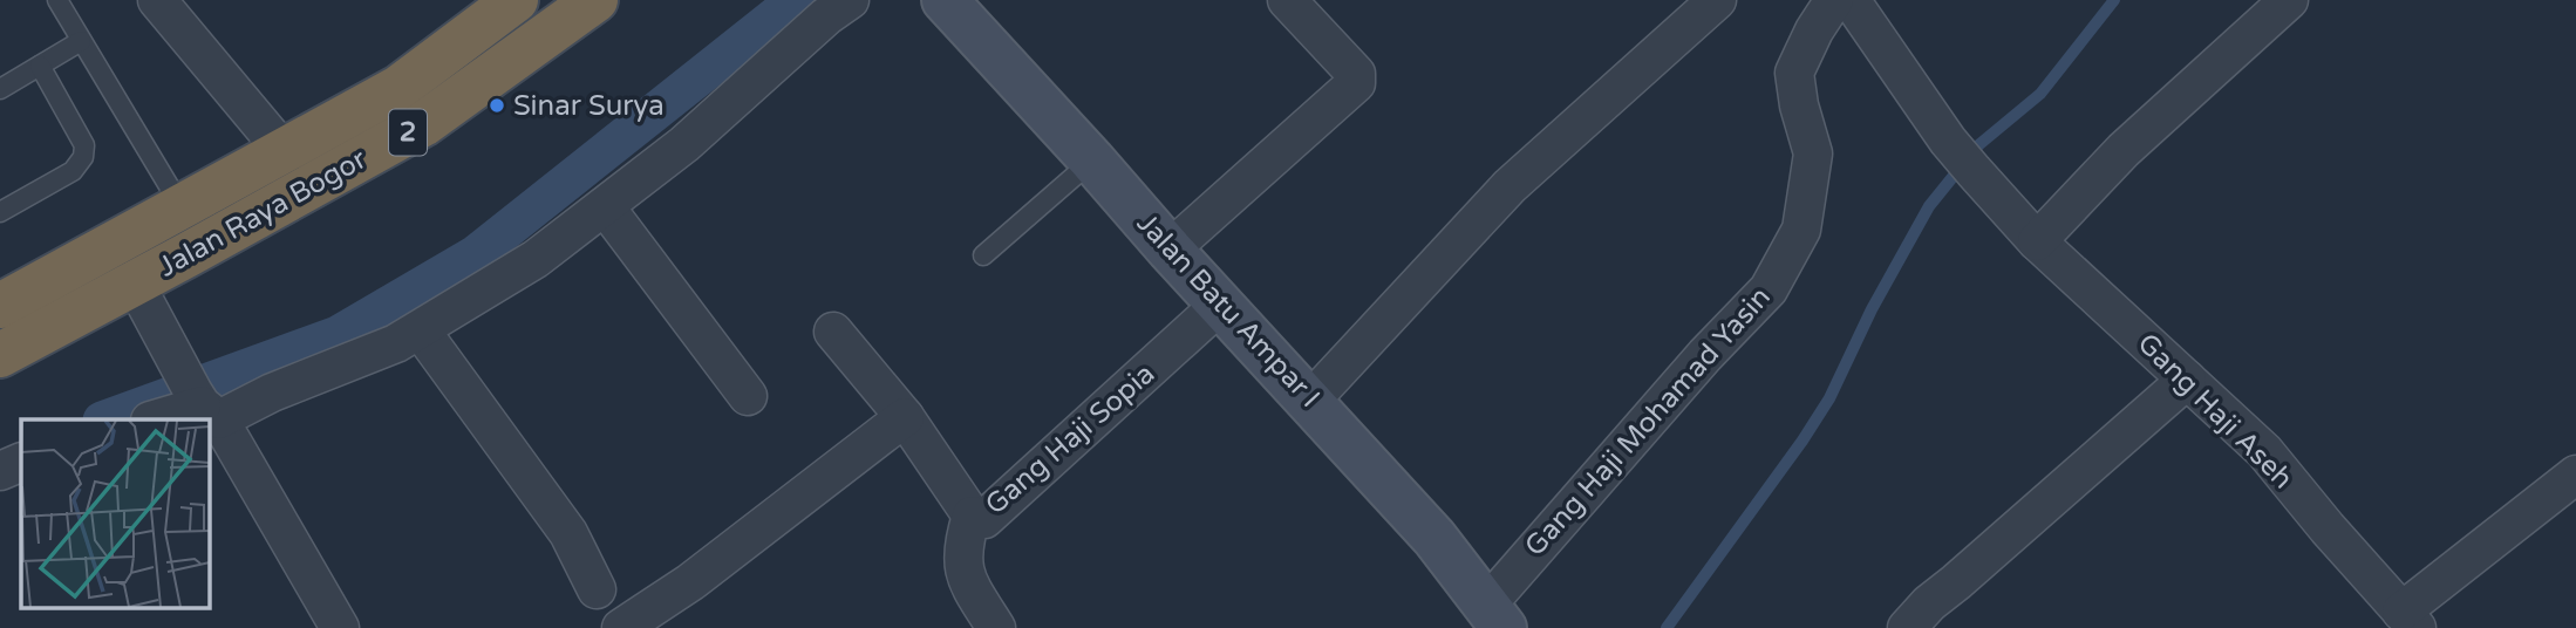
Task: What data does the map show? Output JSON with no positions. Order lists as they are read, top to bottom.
{
  "streets": {
    "highway": ["2", "Jalan Raya Bogor"],
    "street": [
      "Jalan Batu Ampar I",
      "Gang Haji Aseh",
      "Gang Haji Mohamad Yasin",
      "Gang Haji Sopia"
    ]
  },
  "crossings": [
    ["Jalan Batu Ampar I", "Gang Haji Mohamad Yasin"],
    ["Jalan Batu Ampar I", "Gang Haji Sopia"],
    ["Gang Haji Aseh", "Gang Haji Mohamad Yasin"]
  ],
  "places": ["Sinar Surya"]
}
